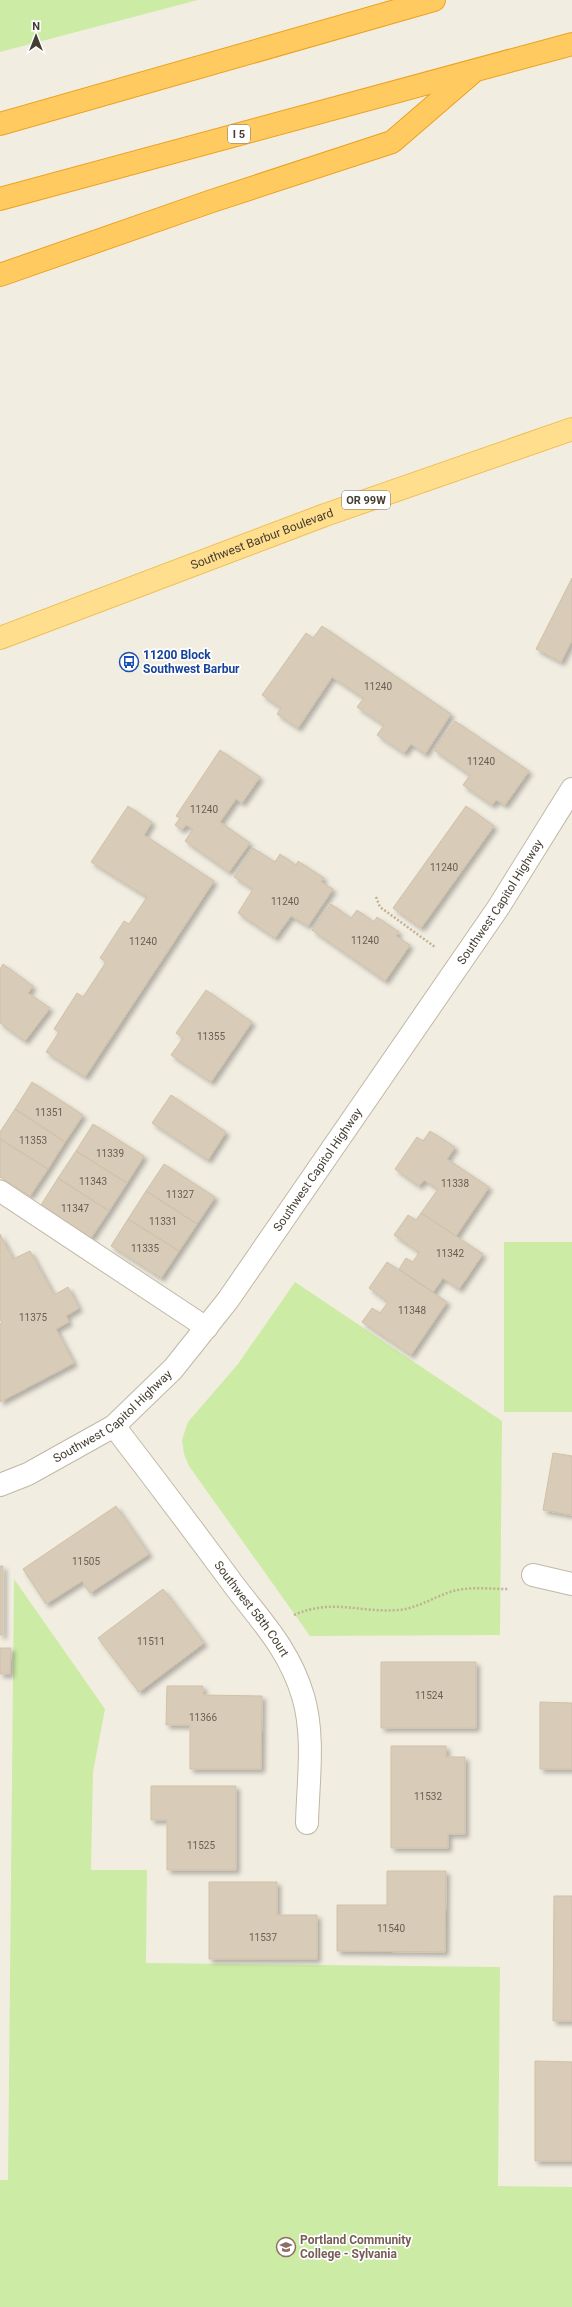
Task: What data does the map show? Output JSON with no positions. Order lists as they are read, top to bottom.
{
  "streets": {
    "highway": ["I 5"],
    "main road": ["OR 99W", "Southwest Barbur Boulevard"],
    "street": ["Southwest Capitol Highway", "Southwest 58th Court"]
  },
  "crossings": [
    ["Southwest Capitol Highway", "Southwest 58th Court"]
  ],
  "places": {
    "bus stop": ["11200 Block Southwest Barbur"],
    "school or university": ["Portland Community College - Sylvania"]
  },
  "house_numbers": [
    "11240",
    "11240",
    "11240",
    "11240",
    "11240",
    "11240",
    "11240",
    "11355",
    "11351",
    "11353",
    "11339",
    "11343",
    "11338",
    "11327",
    "11347",
    "11331",
    "11335",
    "11342",
    "11348",
    "11375",
    "11505",
    "11511",
    "11524",
    "11366",
    "11532",
    "11525",
    "11540",
    "11537"
  ],
  "north": "top"
}
